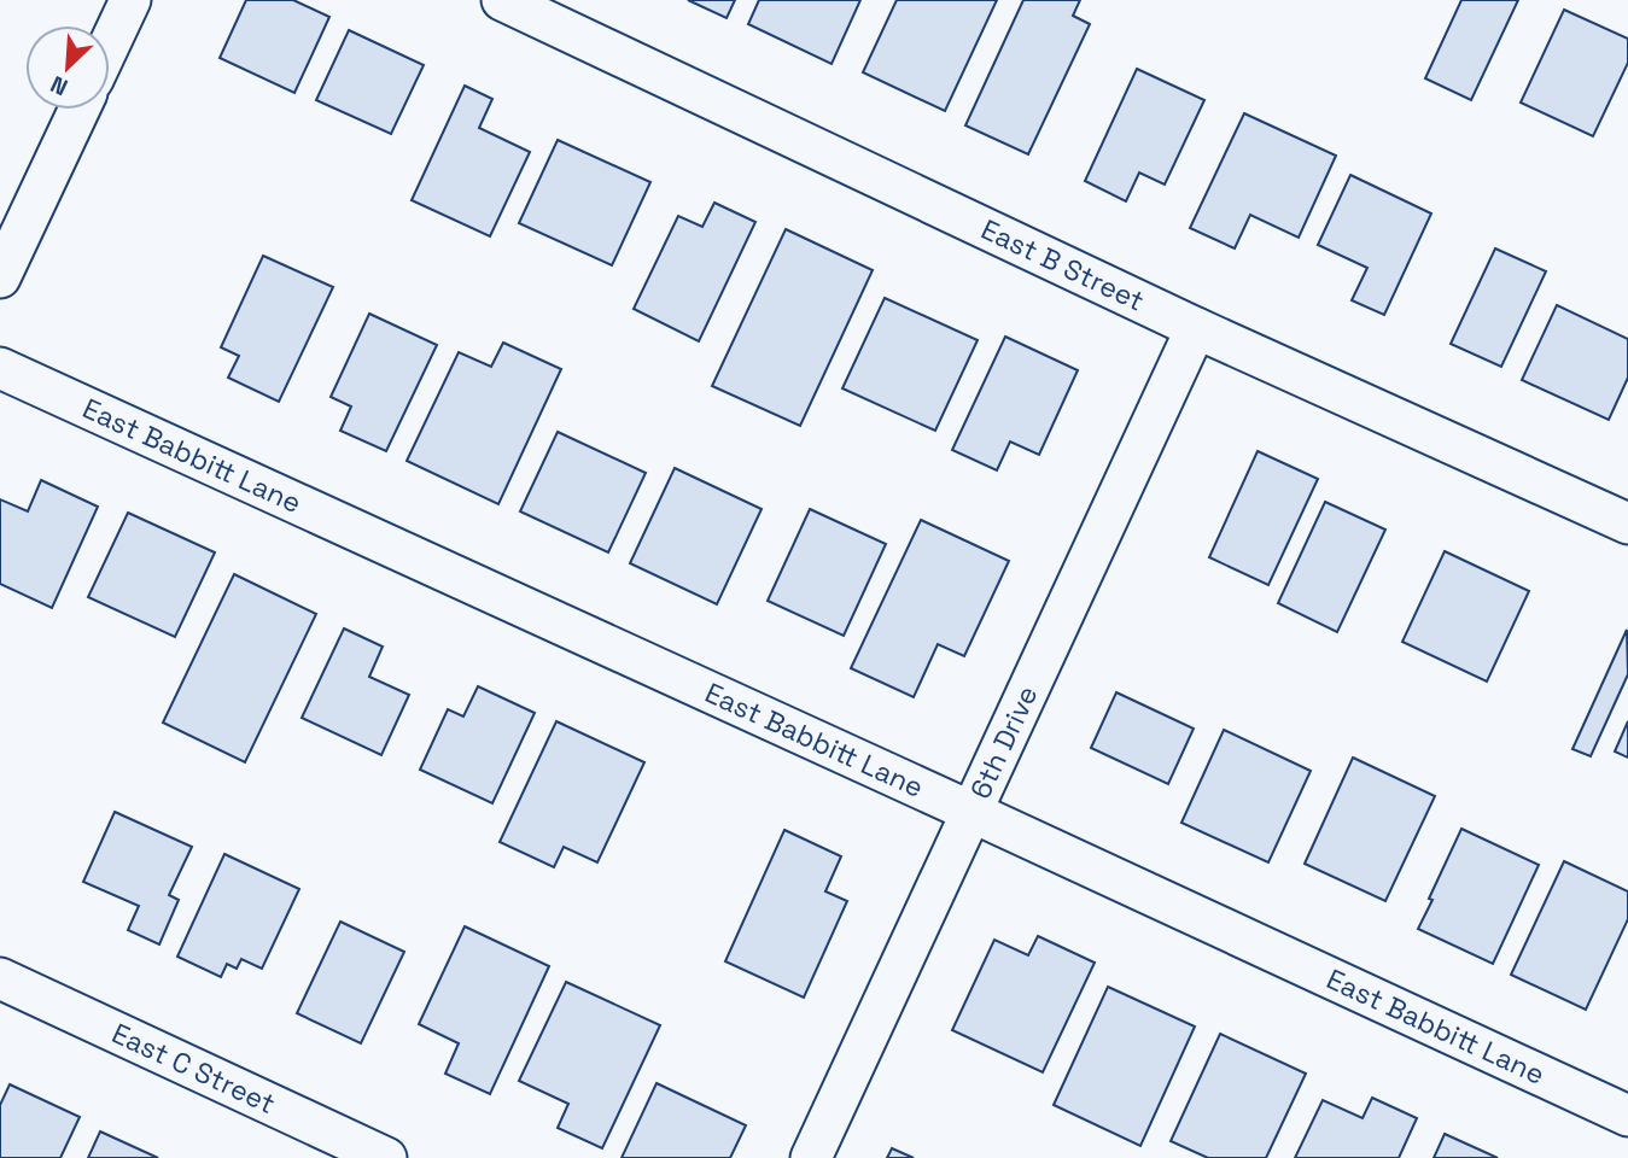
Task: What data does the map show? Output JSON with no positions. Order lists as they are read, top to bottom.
{
  "streets": {
    "street": [
      "East B Street",
      "East Babbitt Lane",
      "6th Drive",
      "East C Street"
    ]
  },
  "crossings": [
    ["East B Street", "6th Drive"],
    ["East Babbitt Lane", "6th Drive"]
  ],
  "north": "bottom left"
}
